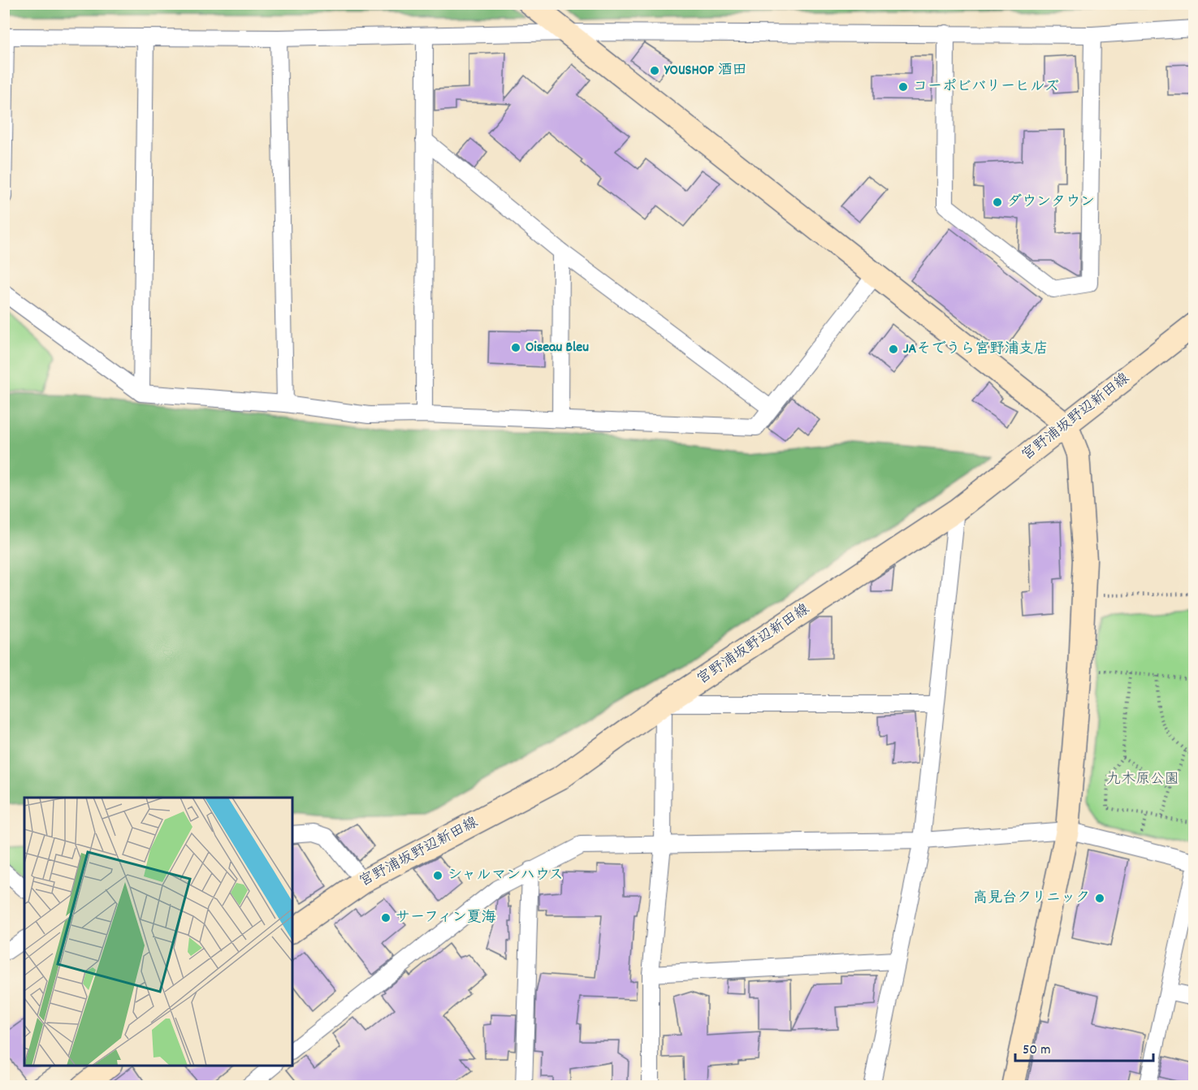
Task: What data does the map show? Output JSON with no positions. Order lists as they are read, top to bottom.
{
  "streets": {
    "street": ["宮野浦坂野辺新田線"]
  },
  "parks": ["九木原公園"],
  "places": [
    "YOUSHOP 酒田",
    "コーポビバリーヒルズ",
    "ダウンタウン",
    "Oiseau Bleu",
    "JAそでうら宮野浦支店",
    "シャルマンハウス",
    "高見台クリニック",
    "サーフィン夏海"
  ],
  "scale_bar": "50 m"
}
